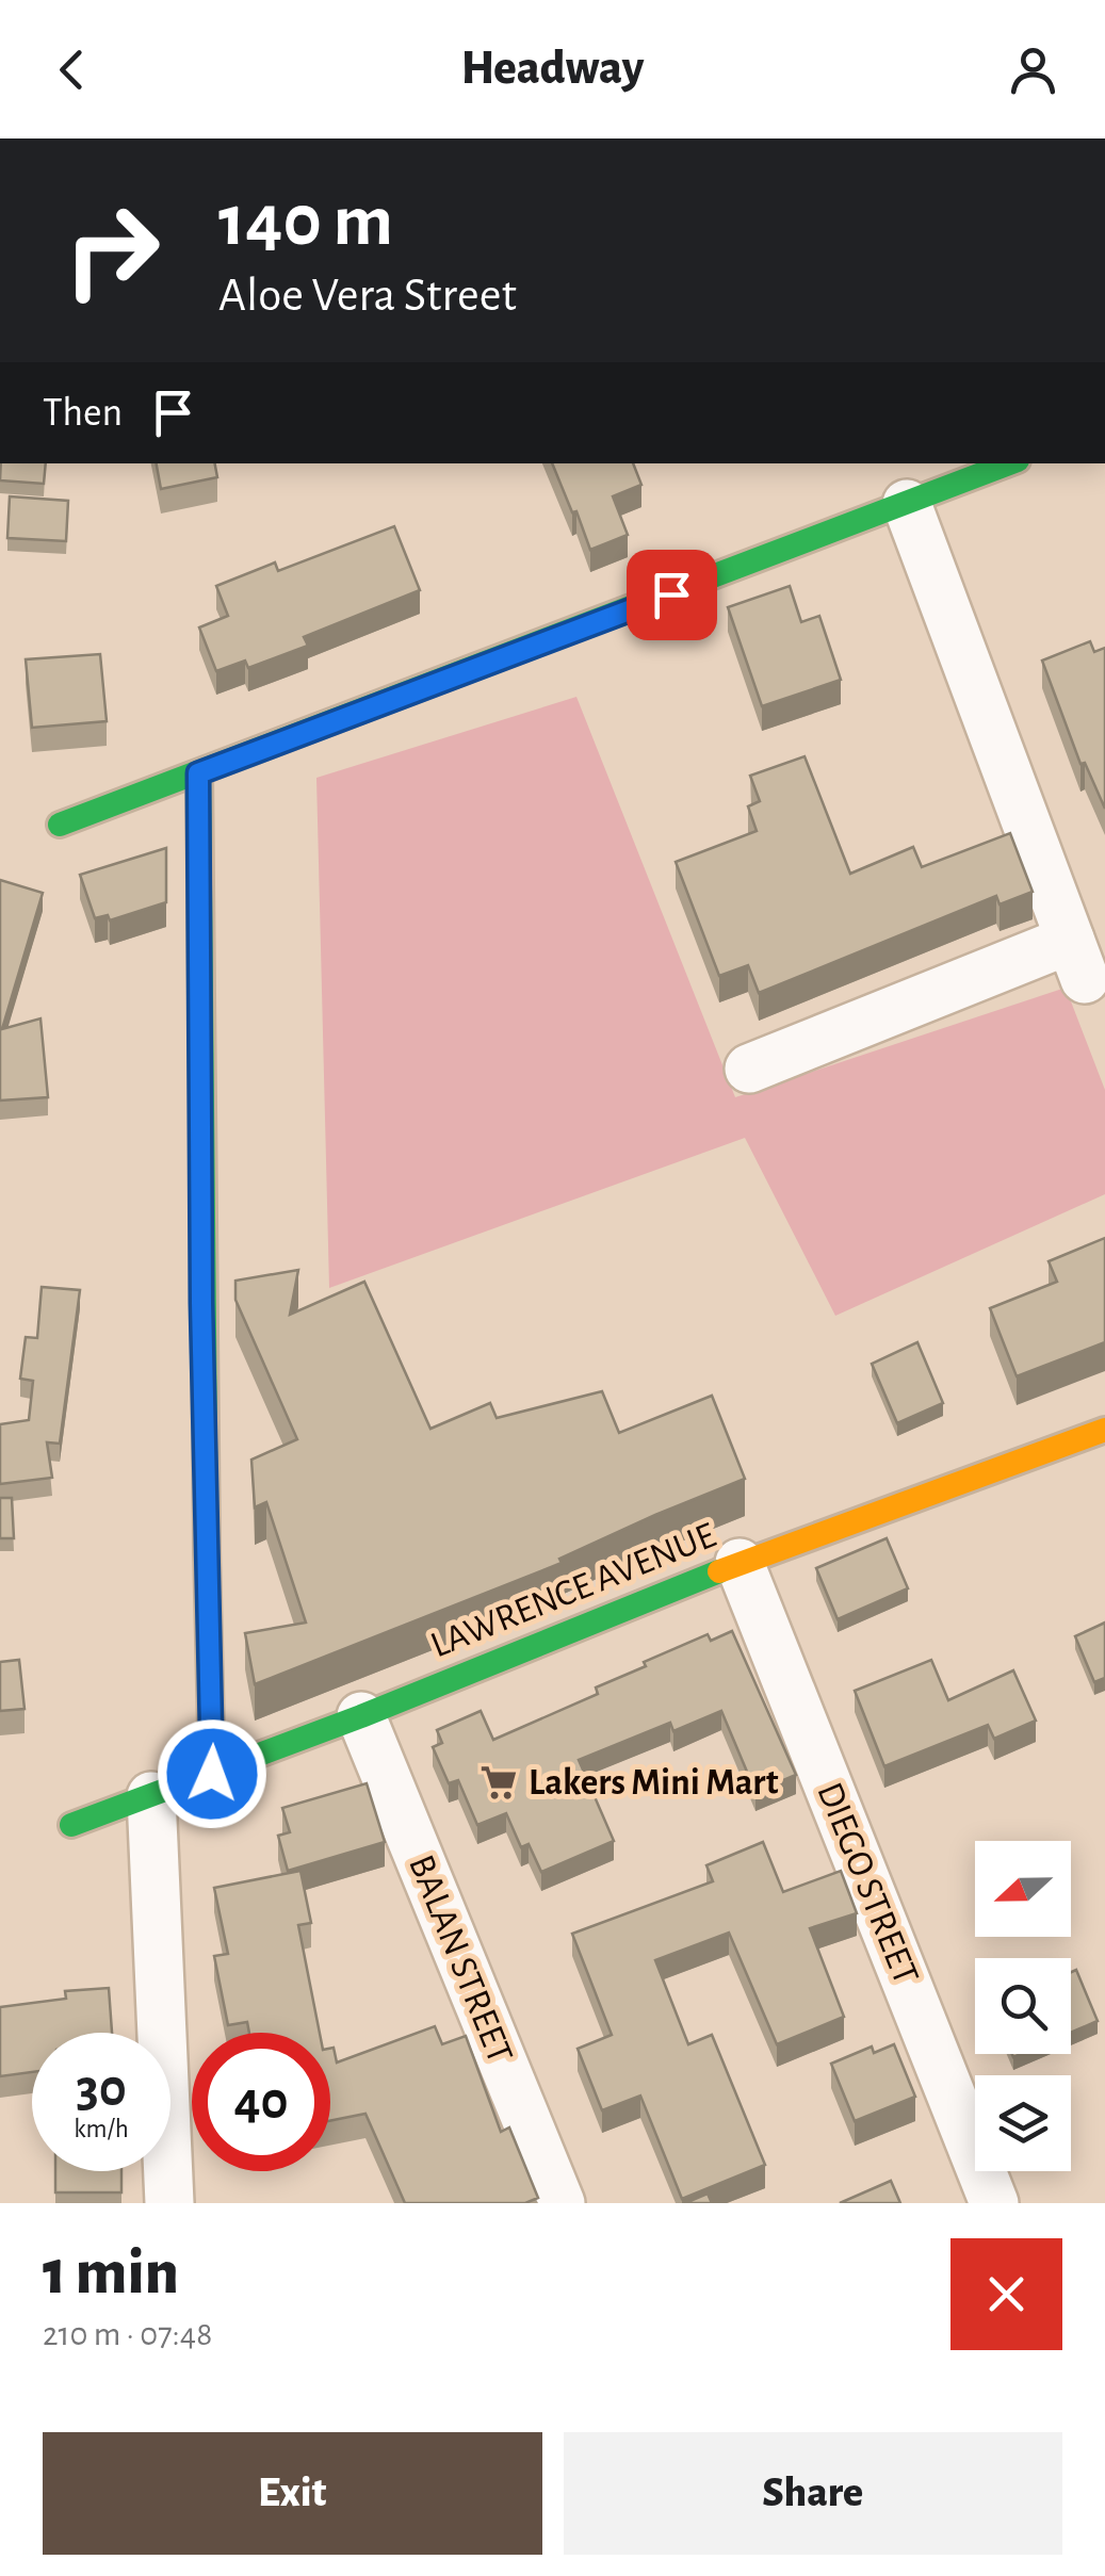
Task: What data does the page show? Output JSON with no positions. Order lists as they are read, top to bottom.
{
  "streets": {
    "street": ["LAWRENCE AVENUE", "DIEGO STREET", "BALAN STREET"]
  },
  "crossings": [
    ["LAWRENCE AVENUE", "DIEGO STREET"],
    ["LAWRENCE AVENUE", "BALAN STREET"]
  ],
  "places": {
    "supermarket": ["Lakers Mini Mart"]
  },
  "north": "left",
  "page": {
    "header": "Headway",
    "turn": ["140 m", "Aloe Vera Street"],
    "then": "Then",
    "speed": "30 km/h",
    "limit": "40",
    "heading": ["1 min", "210 m · 07:48"],
    "buttons": ["Exit", "Share"]
  }
}
